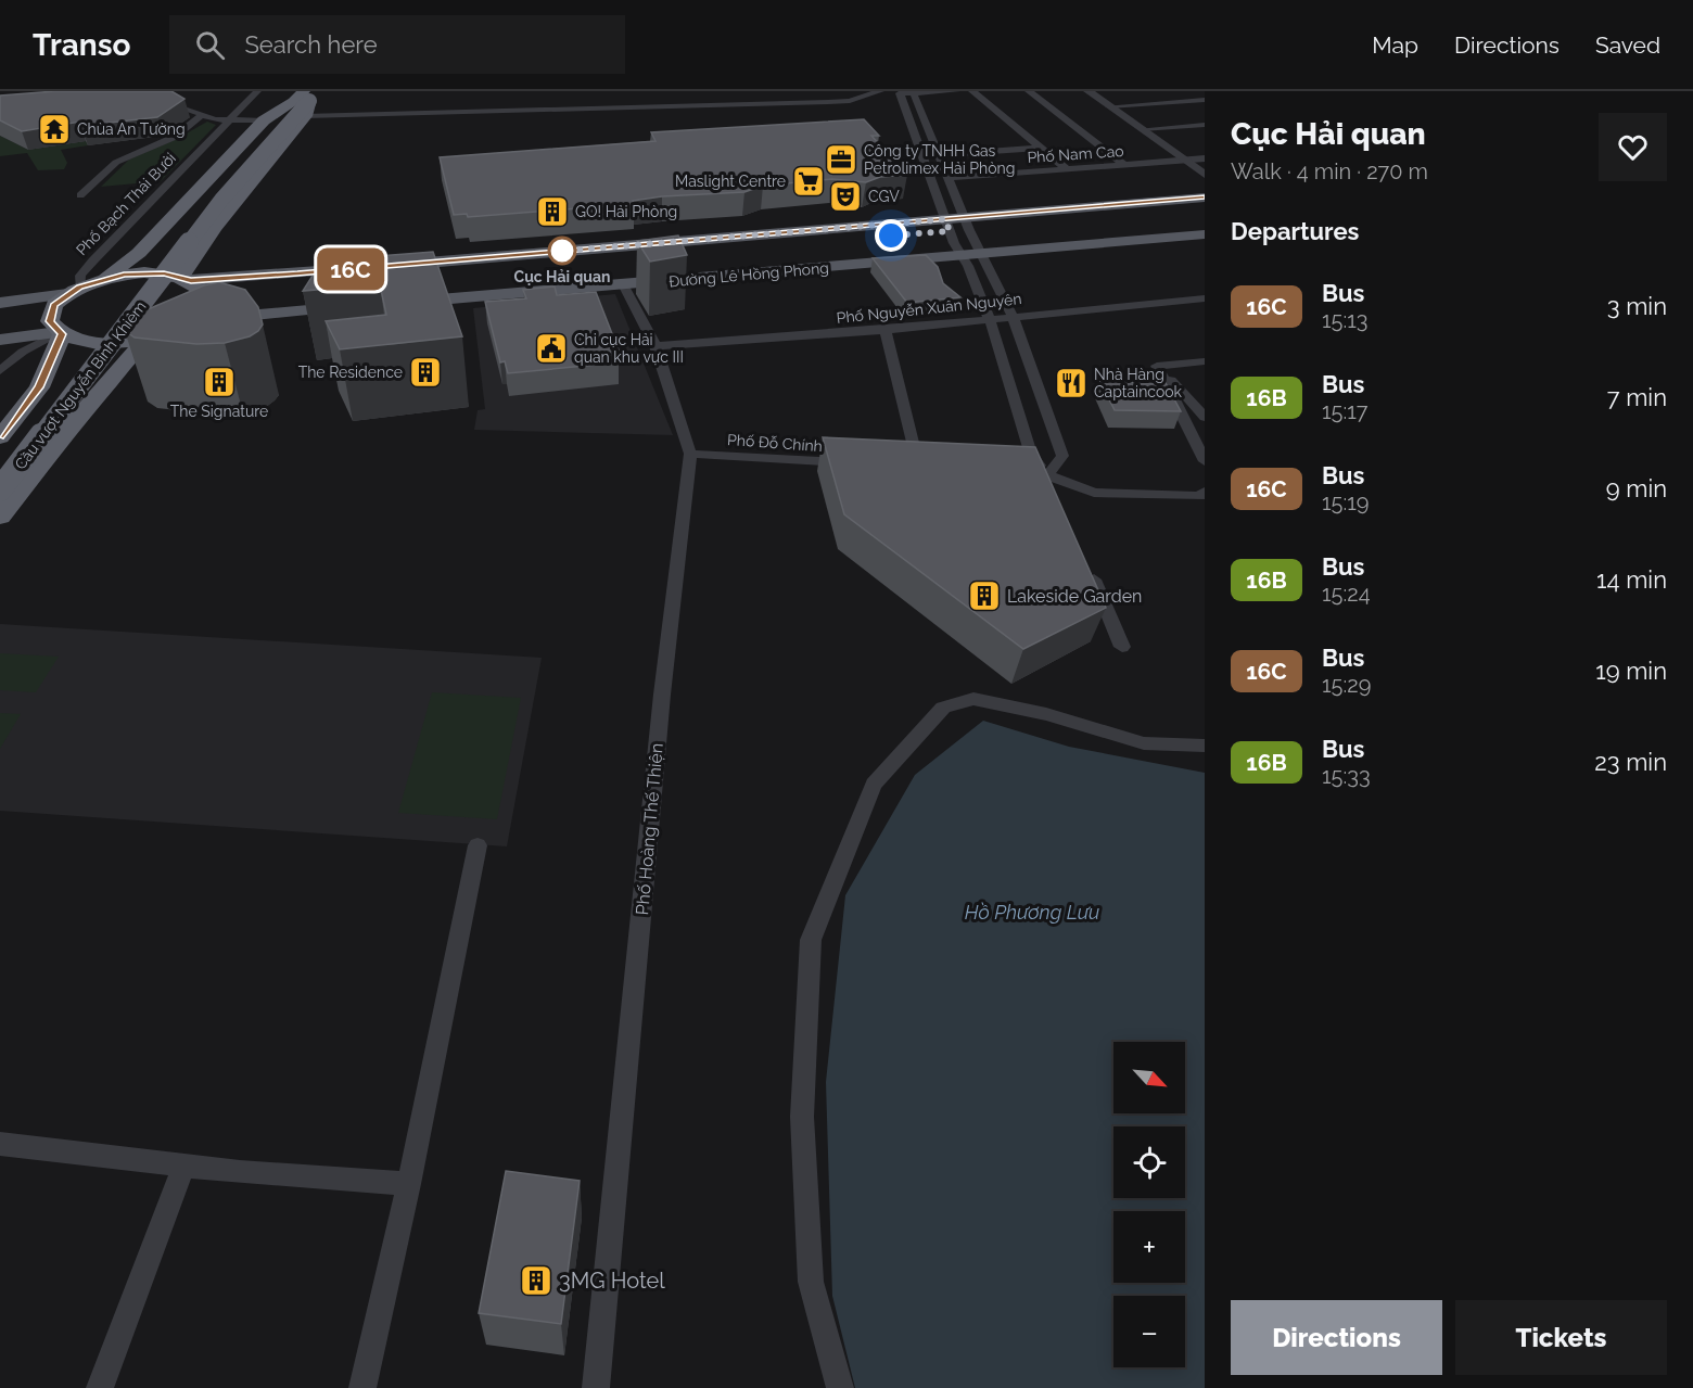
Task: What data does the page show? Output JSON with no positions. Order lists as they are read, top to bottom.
{
  "streets": {
    "highway": ["Cầu vượt Nguyễn Bỉnh Khiêm"],
    "main road": ["Đường Lê Hồng Phong"],
    "street": [
      "Phố Nam Cao",
      "Phố Bạch Thái Bưởi",
      "Phố Nguyễn Xuân Nguyên",
      "Phố Đỗ Chính",
      "Phố Hoàng Thế Thiện"
    ]
  },
  "crossings": [
    ["Đường Lê Hồng Phong", "Phố Hoàng Thế Thiện"],
    ["Phố Nguyễn Xuân Nguyên", "Phố Hoàng Thế Thiện"],
    ["Phố Đỗ Chính", "Phố Hoàng Thế Thiện"]
  ],
  "water": ["Hồ Phương Lưu"],
  "places": {
    "temple": ["Chùa An Tường"],
    "office": ["Công ty TNHH Gas Petrolimex Hải Phòng"],
    "supermarket": ["Maslight Centre"],
    "theatre": ["CGV"],
    "building": [
      "GO! Hải Phòng",
      "The Residence",
      "The Signature",
      "Lakeside Garden",
      "3MG Hotel"
    ],
    "other": ["Cục Hải quan"],
    "public building": ["Chi cục Hải quan khu vực III"],
    "restaurant": ["Nhà Hàng Captaincook"]
  },
  "lines": ["bus line 16C"],
  "north": "bottom right",
  "page": {
    "header": "Transo",
    "search": "Search here",
    "nav": ["Map", "Directions", "Saved"],
    "on_map": "16C",
    "heading": [
      ["Cục Hải quan", "Walk · 4 min · 270 m"],
      "Departures"
    ],
    "list": [
      {
        "mark": "16C",
        "name": "Bus",
        "note": "15:13",
        "value": "3 min"
      },
      {
        "mark": "16B",
        "name": "Bus",
        "note": "15:17",
        "value": "7 min"
      },
      {
        "mark": "16C",
        "name": "Bus",
        "note": "15:19",
        "value": "9 min"
      },
      {
        "mark": "16B",
        "name": "Bus",
        "note": "15:24",
        "value": "14 min"
      },
      {
        "mark": "16C",
        "name": "Bus",
        "note": "15:29",
        "value": "19 min"
      },
      {
        "mark": "16B",
        "name": "Bus",
        "note": "15:33",
        "value": "23 min"
      }
    ],
    "map_buttons": ["+", "−"],
    "buttons": ["Directions", "Tickets"]
  }
}
